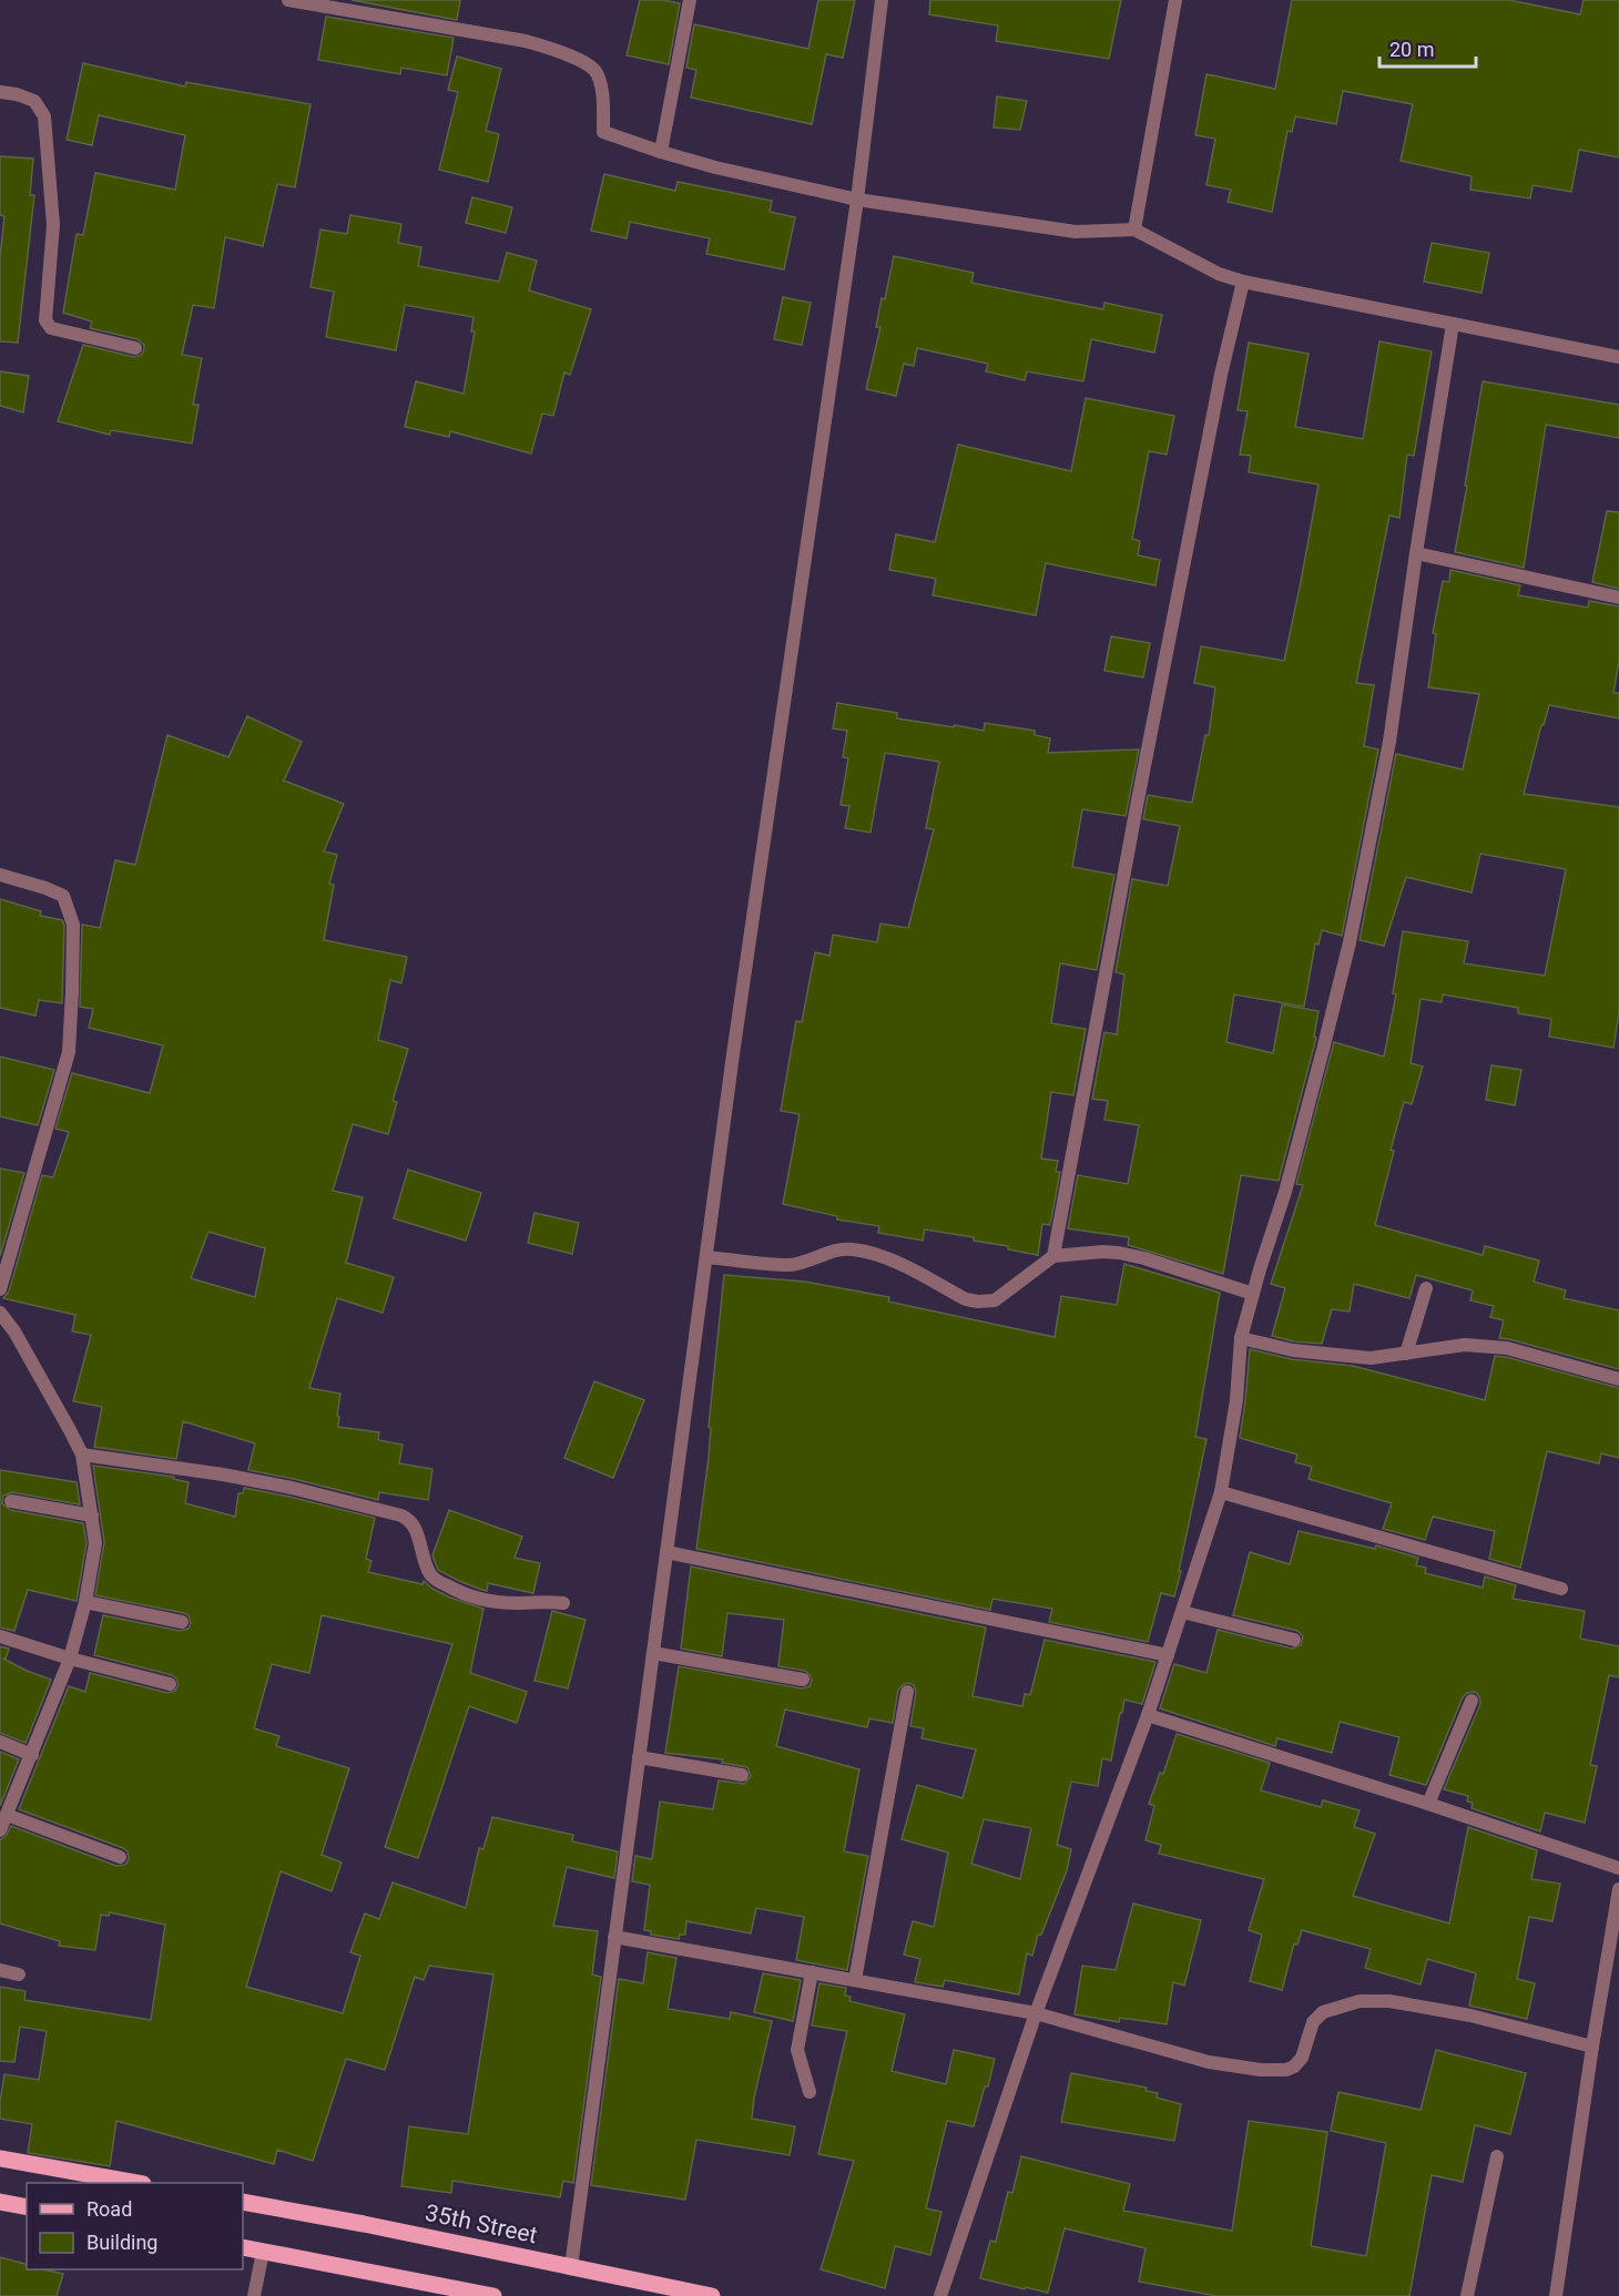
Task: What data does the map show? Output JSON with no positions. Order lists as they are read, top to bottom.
{
  "streets": {
    "main road": ["35th Street"]
  },
  "legend": ["Road", "Building"],
  "scale_bar": "20 m"
}
